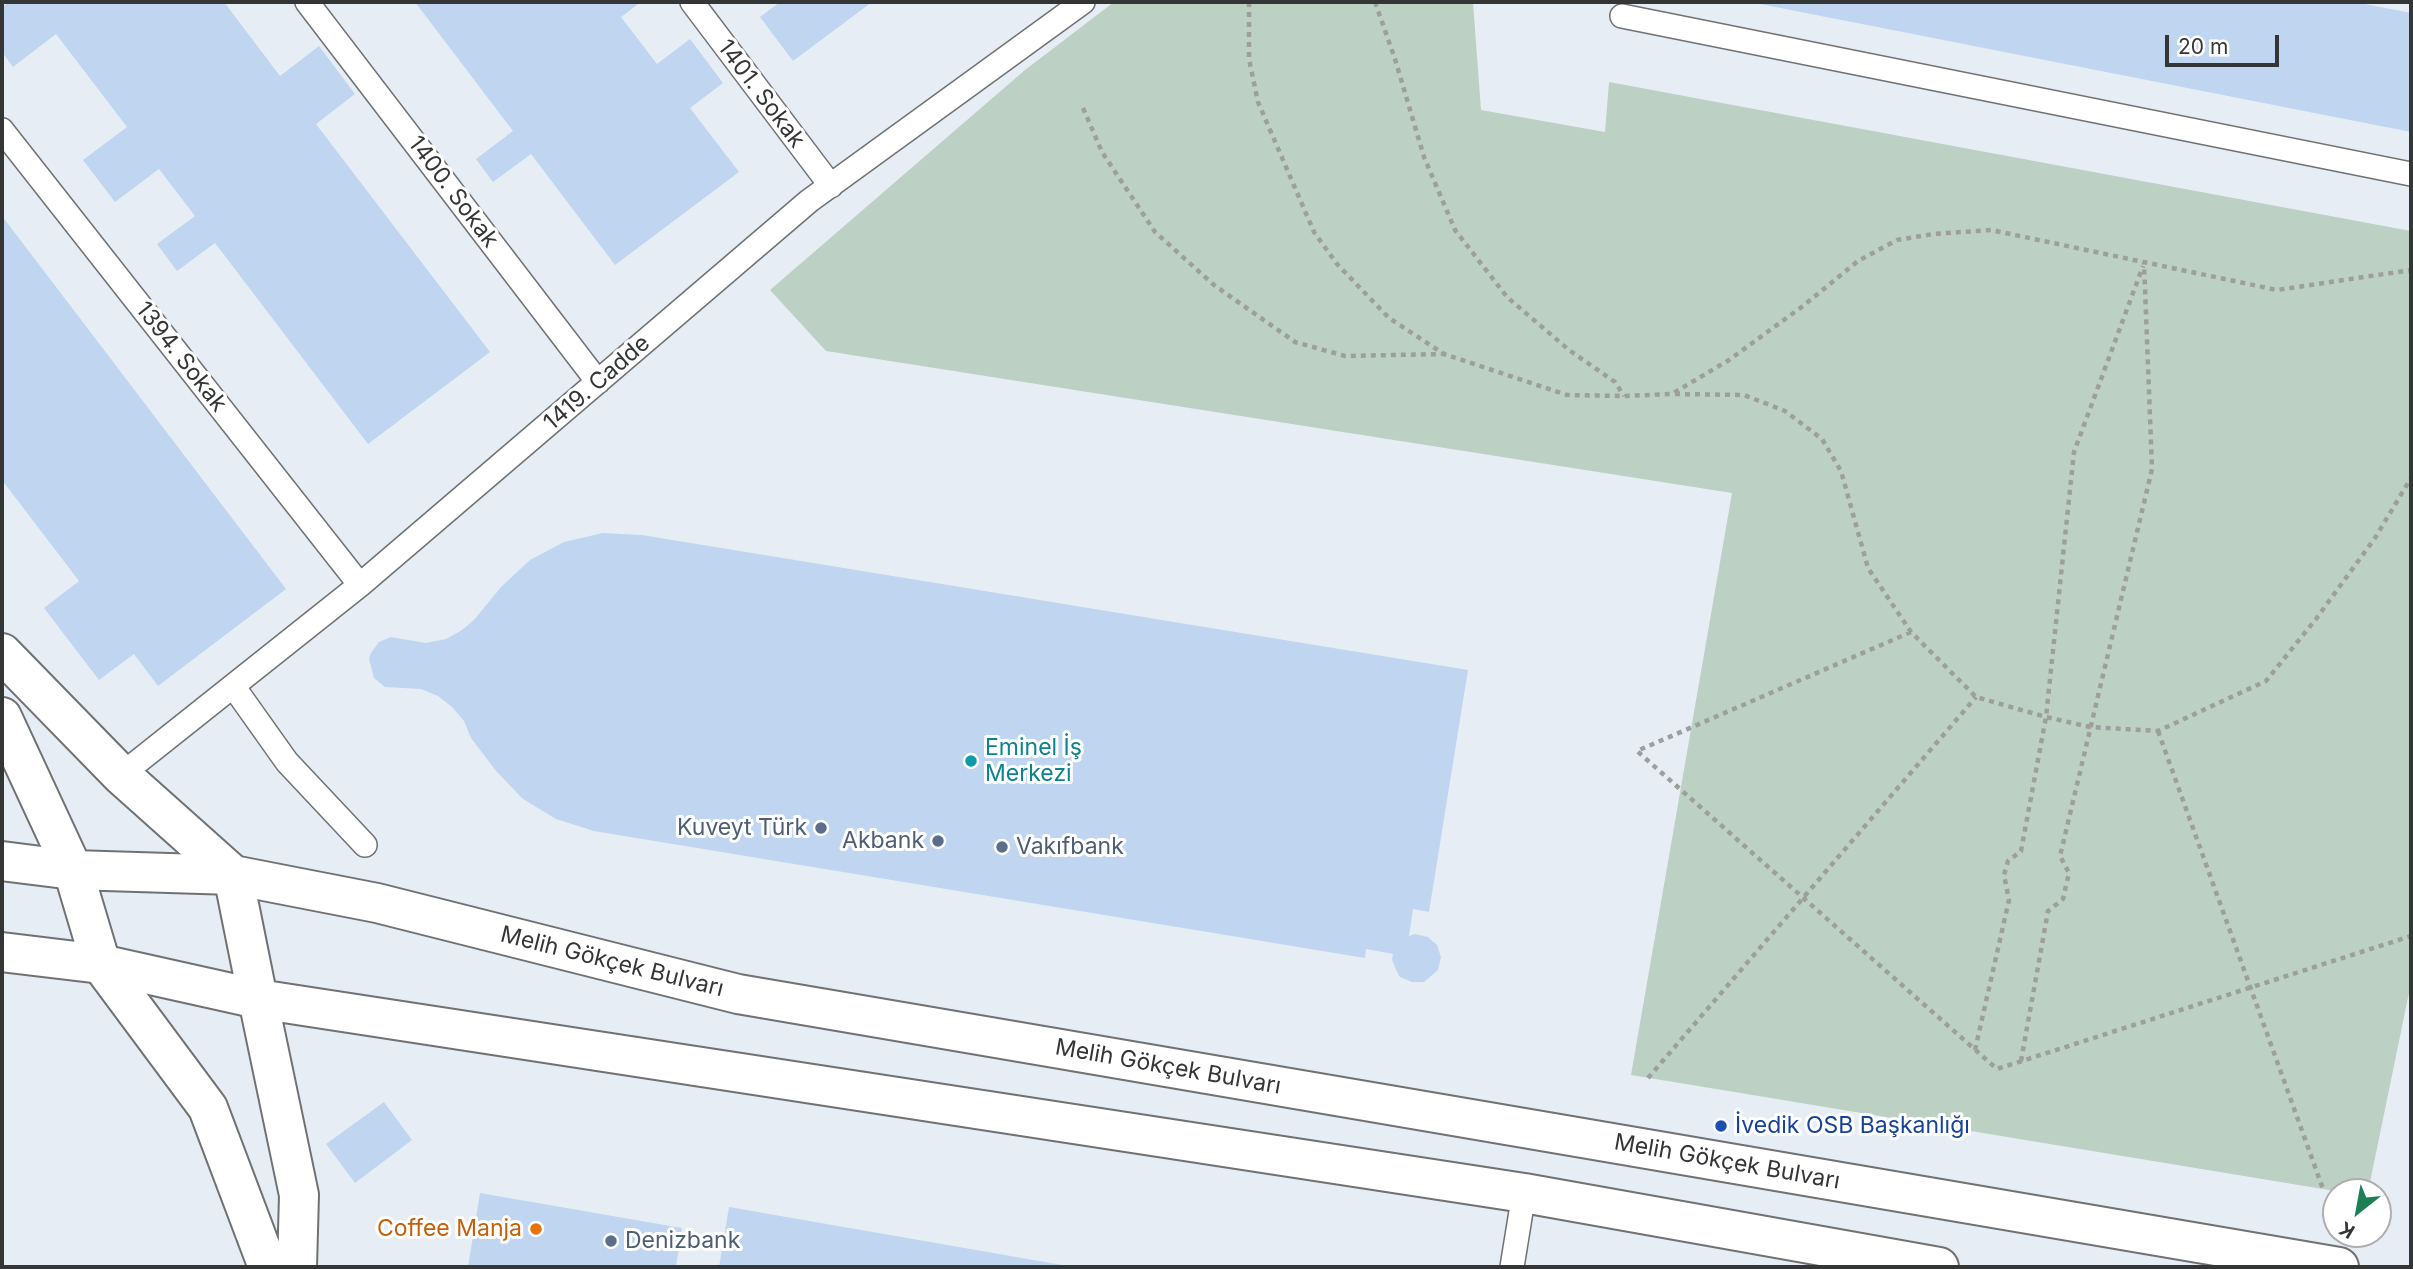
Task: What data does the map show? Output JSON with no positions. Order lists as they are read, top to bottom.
{
  "streets": {
    "main road": ["Melih Gökçek Bulvarı"],
    "lane": [
      "1401. Sokak",
      "1400. Sokak",
      "1394. Sokak",
      "1419. Cadde"
    ]
  },
  "crossings": [
    ["1401. Sokak", "1419. Cadde"],
    ["1400. Sokak", "1419. Cadde"],
    ["1394. Sokak", "1419. Cadde"]
  ],
  "places": [
    "Eminel İş Merkezi",
    "Kuveyt Türk",
    "Akbank",
    "Vakıfbank",
    "İvedik OSB Başkanlığı",
    "Coffee Manja",
    "Denizbank"
  ],
  "scale_bar": "20 m",
  "north": "bottom left"
}
